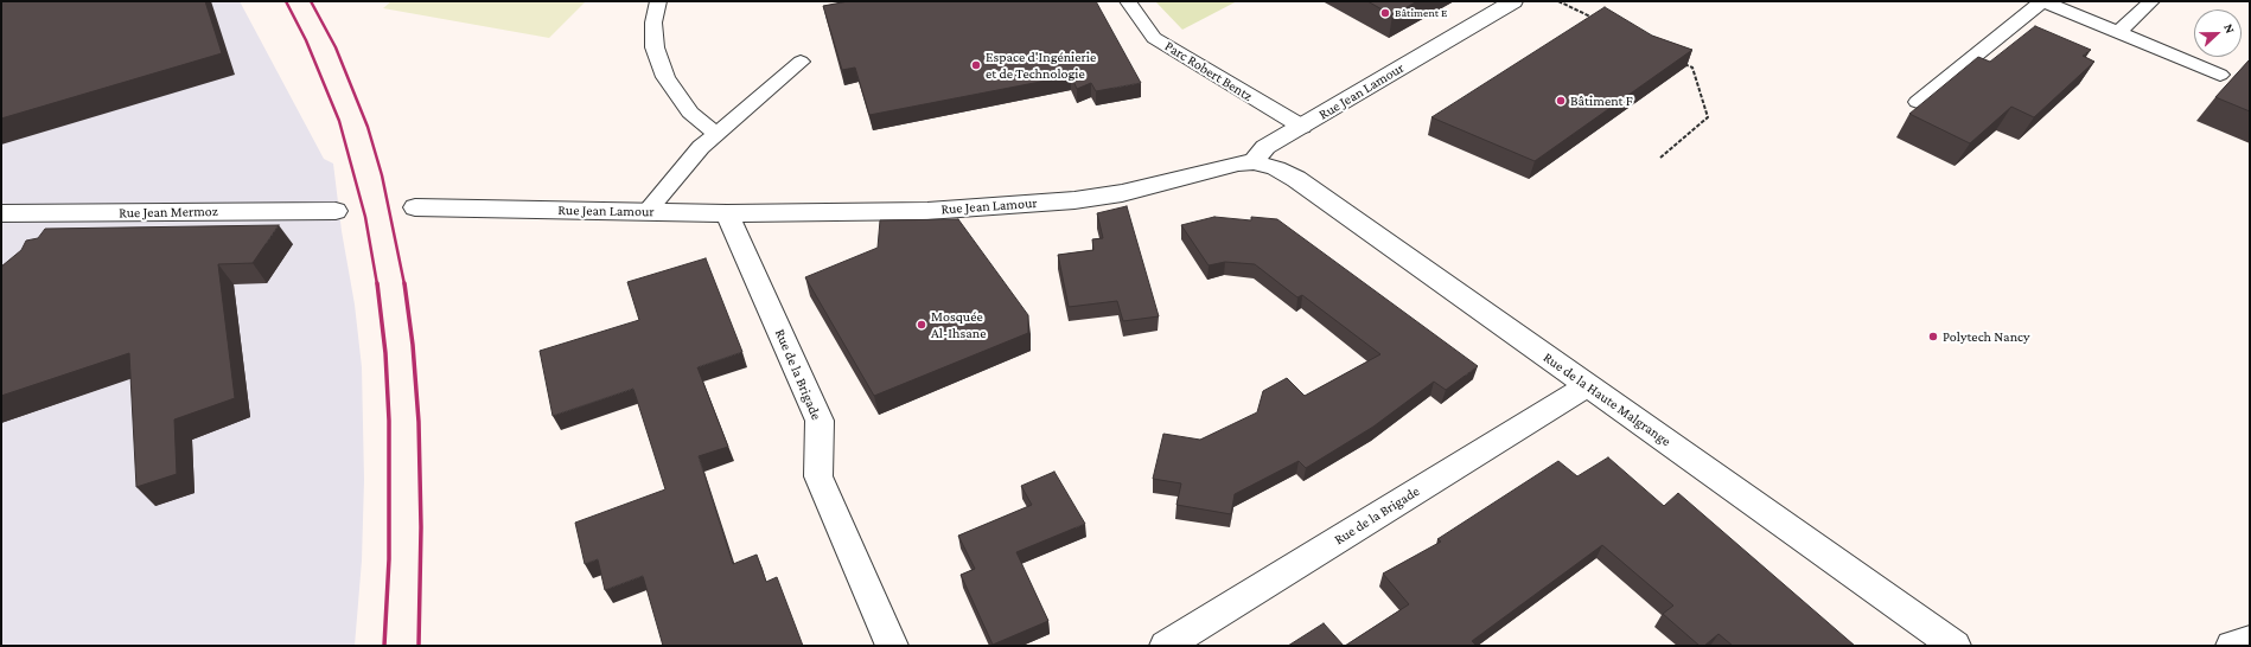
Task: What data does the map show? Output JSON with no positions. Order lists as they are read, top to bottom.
{
  "streets": {
    "street": [
      "Rue Jean Lamour",
      "Rue Jean Mermoz",
      "Rue de la Brigade",
      "Rue de la Haute Malgrange"
    ],
    "lane": ["Parc Robert Bentz"]
  },
  "crossings": [
    ["Parc Robert Bentz", "Rue Jean Lamour"],
    ["Rue Jean Lamour", "Rue de la Brigade"],
    ["Rue Jean Lamour", "Rue de la Haute Malgrange"],
    ["Rue de la Brigade", "Rue de la Haute Malgrange"]
  ],
  "places": [
    "Bâtiment E",
    "Espace d'Ingénierie et de Technologie",
    "Bâtiment F",
    "Mosquée Al-Ihsane",
    "Polytech Nancy"
  ],
  "north": "right"
}
